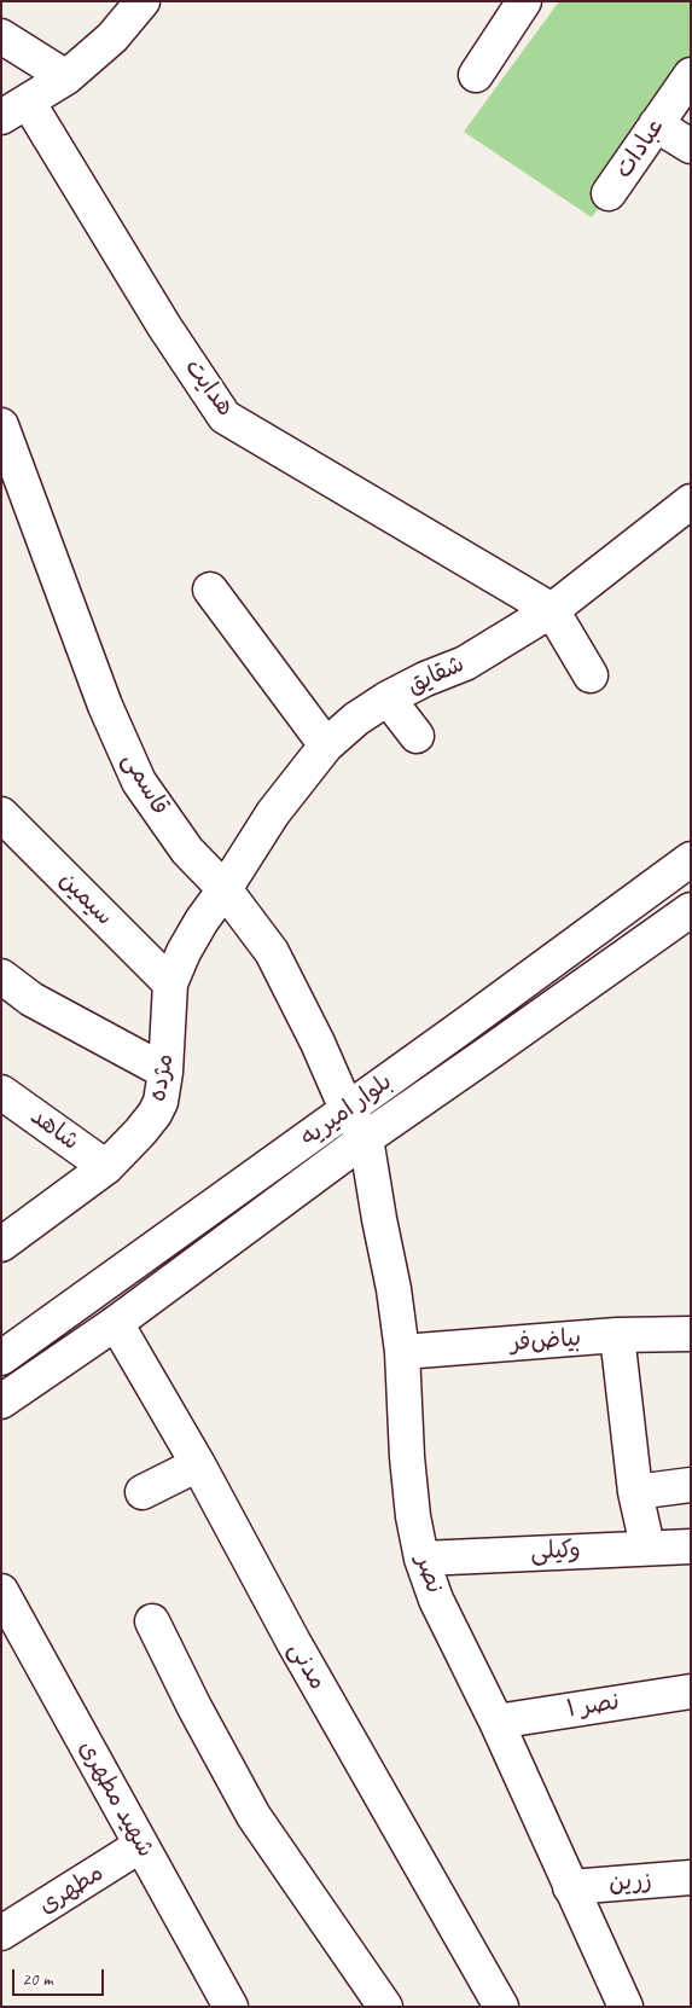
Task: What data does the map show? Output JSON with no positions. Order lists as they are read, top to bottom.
{
  "streets": {
    "street": [
      "عبادات",
      "هدایت",
      "شقایق",
      "قاسمی",
      "سیمین",
      "مژده",
      "بلوار امیریه",
      "شاهد",
      "بیاض‌فر",
      "وکیلی",
      "نصر",
      "مدنی",
      "نصر ۱",
      "شهید مطهری",
      "زرین",
      "مطهری"
    ]
  },
  "crossings": [
    ["هدایت", "شقایق"],
    ["شقایق", "قاسمی"],
    ["شقایق", "مژده"],
    ["قاسمی", "مژده"],
    ["قاسمی", "بلوار امیریه"],
    ["قاسمی", "نصر"],
    ["سیمین", "مژده"],
    ["مژده", "شاهد"],
    ["بلوار امیریه", "نصر"],
    ["بلوار امیریه", "مدنی"],
    ["بیاض‌فر", "نصر"],
    ["وکیلی", "نصر"],
    ["نصر", "نصر ۱"],
    ["نصر", "زرین"],
    ["شهید مطهری", "مطهری"]
  ],
  "scale_bar": "20 m"
}
